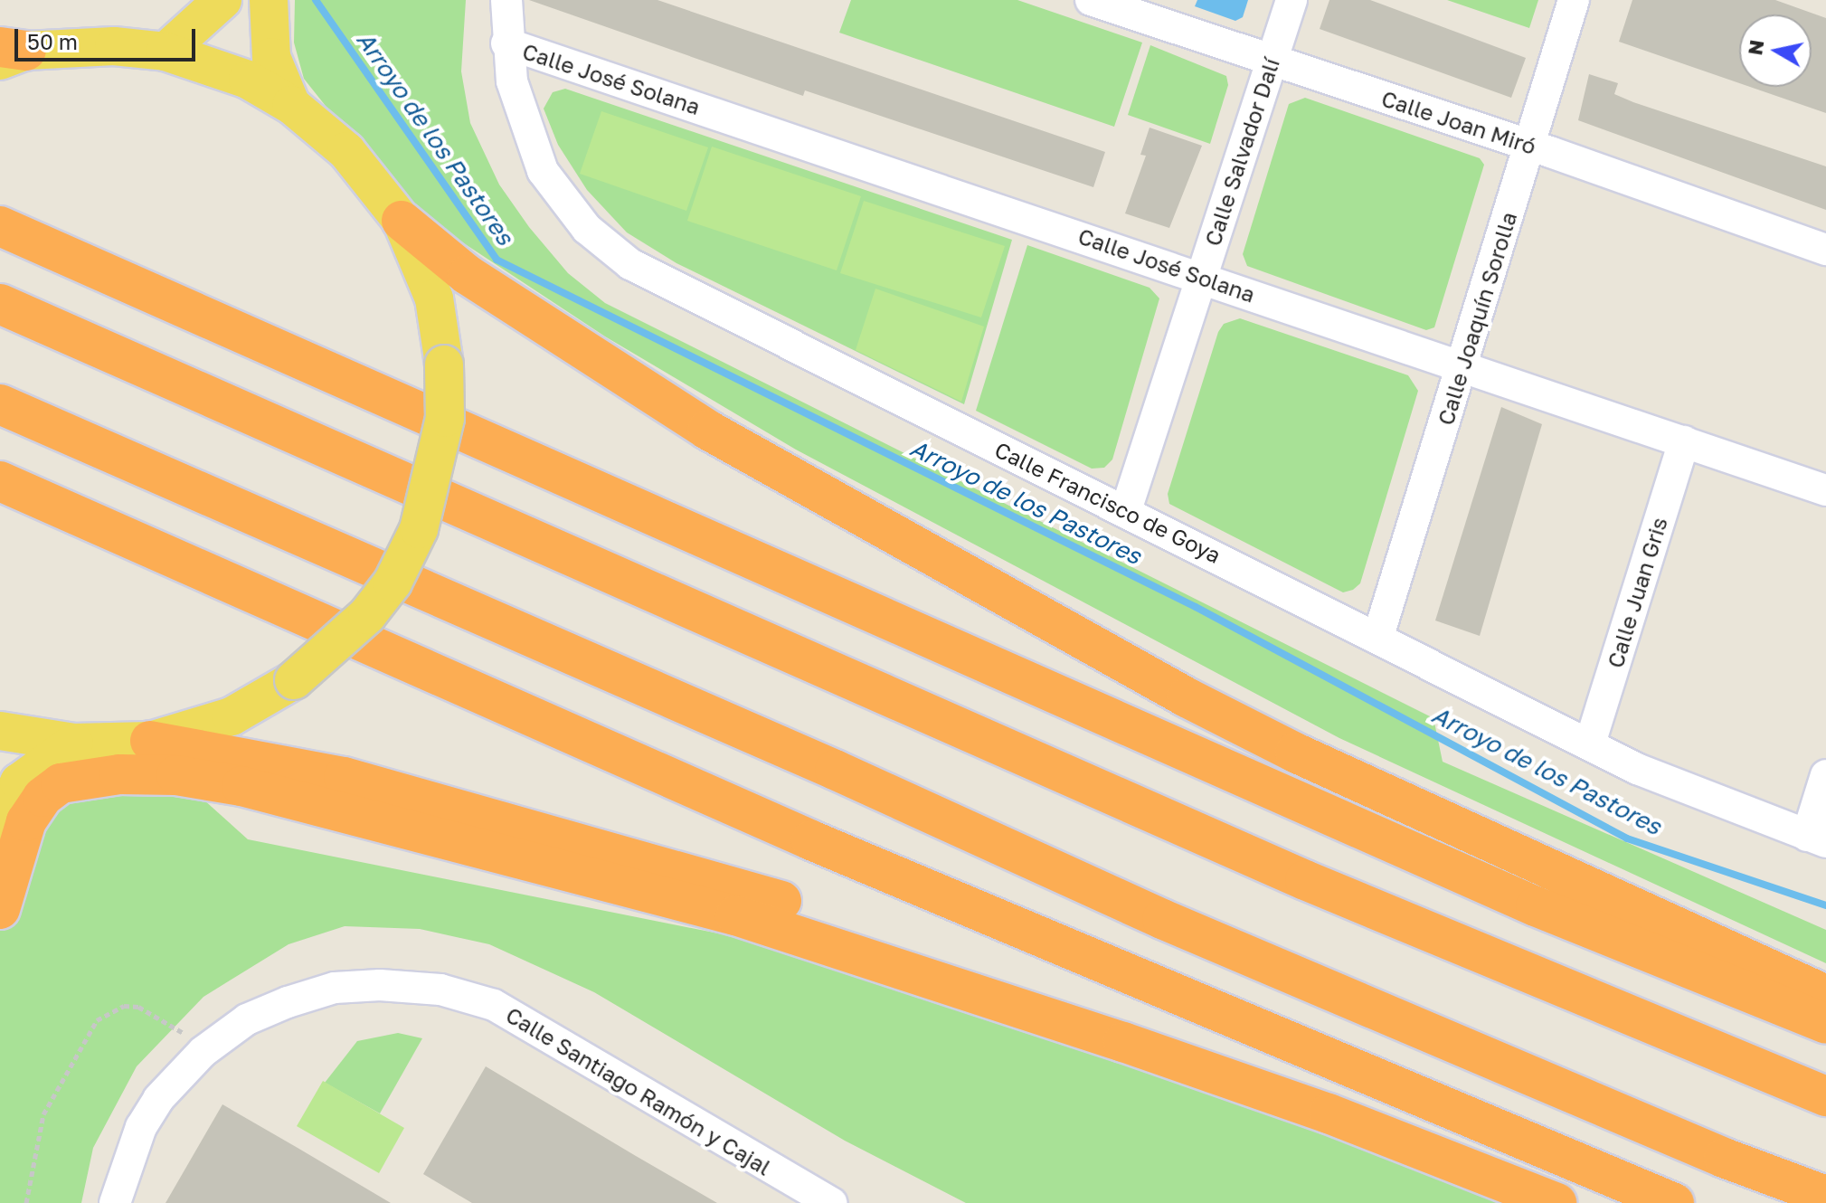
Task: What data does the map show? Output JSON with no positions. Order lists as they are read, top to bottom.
{
  "streets": {
    "street": [
      "Calle José Solana",
      "Calle Joan Miró",
      "Calle Salvador Dalí",
      "Calle Joaquín Sorolla",
      "Calle Francisco de Goya",
      "Calle Juan Gris",
      "Calle Santiago Ramón y Cajal"
    ]
  },
  "crossings": [
    ["Calle José Solana", "Calle Salvador Dalí"],
    ["Calle José Solana", "Calle Joaquín Sorolla"],
    ["Calle José Solana", "Calle Francisco de Goya"],
    ["Calle José Solana", "Calle Juan Gris"],
    ["Calle Joan Miró", "Calle Salvador Dalí"],
    ["Calle Joan Miró", "Calle Joaquín Sorolla"],
    ["Calle Salvador Dalí", "Calle Francisco de Goya"],
    ["Calle Joaquín Sorolla", "Calle Francisco de Goya"],
    ["Calle Francisco de Goya", "Calle Juan Gris"]
  ],
  "water": ["Arroyo de los Pastores"],
  "scale_bar": "50 m",
  "north": "left"
}
